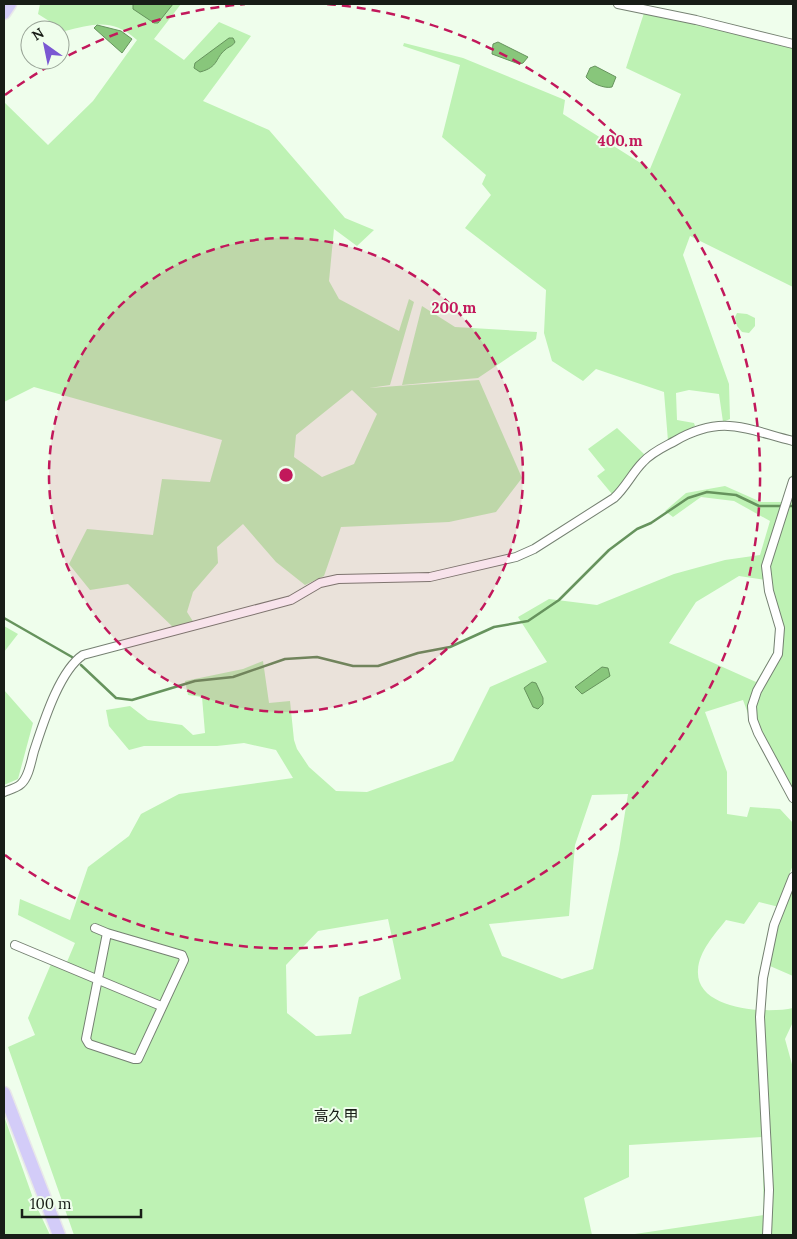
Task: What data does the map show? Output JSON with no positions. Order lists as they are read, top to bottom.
{
  "districts": ["高久甲"],
  "scale_bar": "100 m",
  "north": "top left",
  "rings": ["400 m", "200 m"]
}
